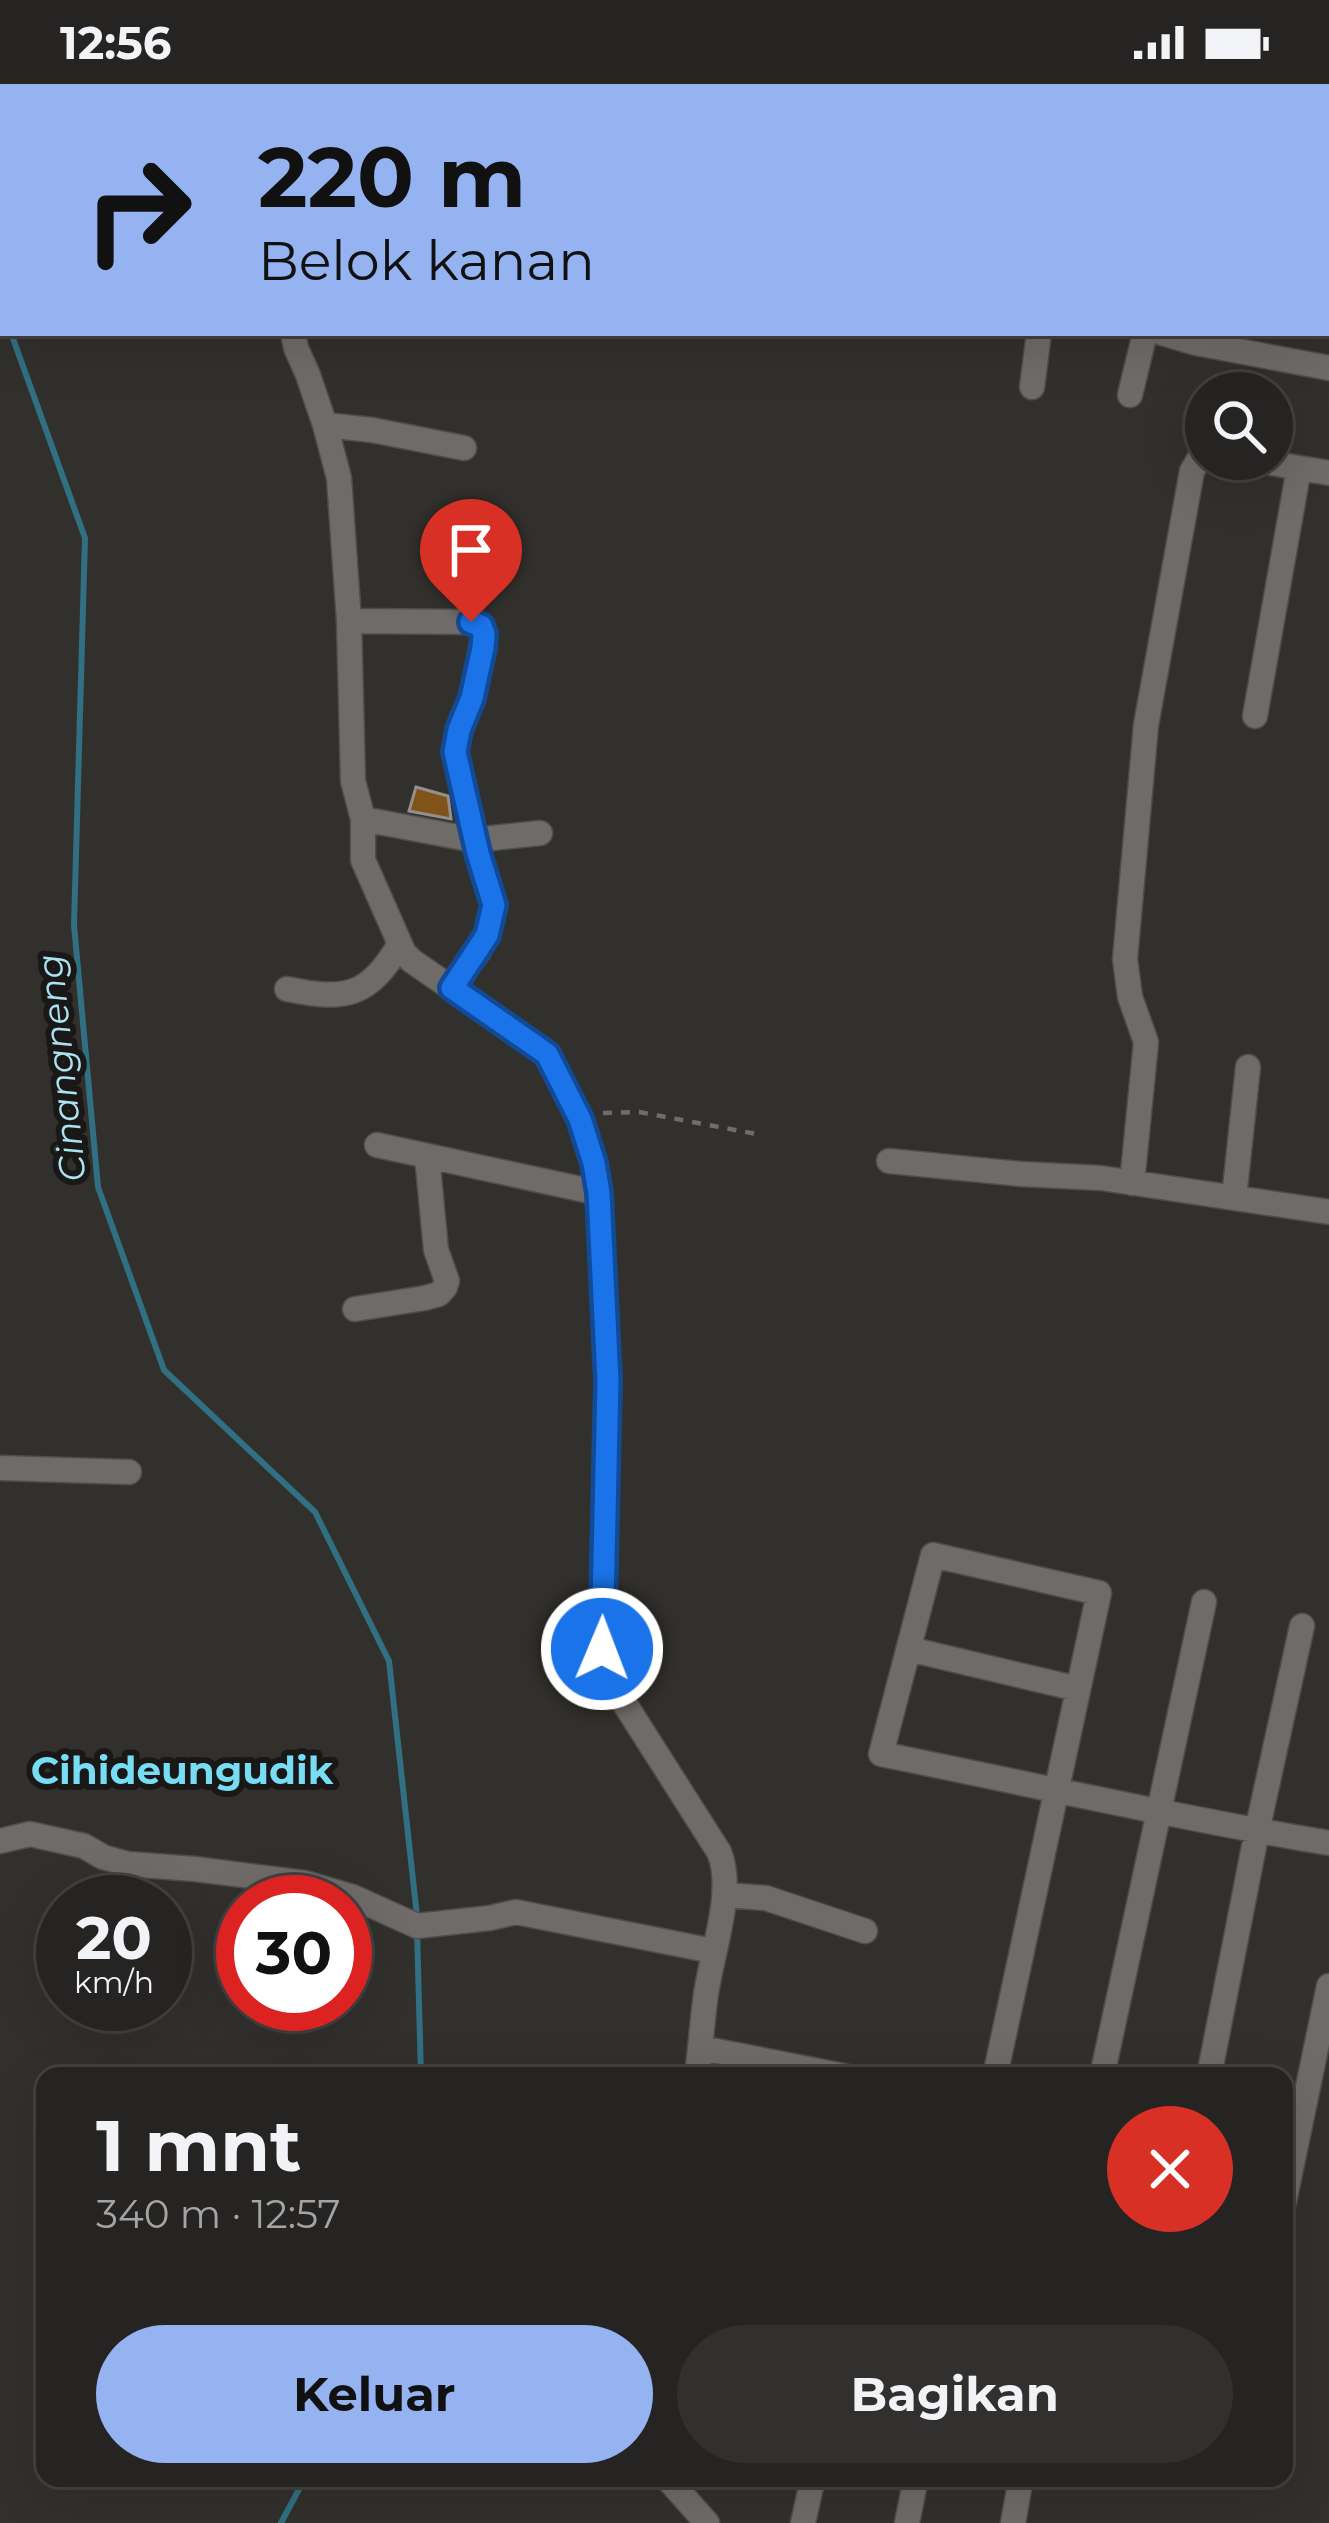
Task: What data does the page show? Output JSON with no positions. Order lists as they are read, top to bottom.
{
  "districts": ["Cihideungudik"],
  "water": ["Cinangneng"],
  "page": {
    "status": "12:56",
    "turn": ["220 m", "Belok kanan"],
    "speed": "20 km/h",
    "limit": "30",
    "heading": ["1 mnt", "340 m · 12:57"],
    "buttons": ["Keluar", "Bagikan"]
  }
}
